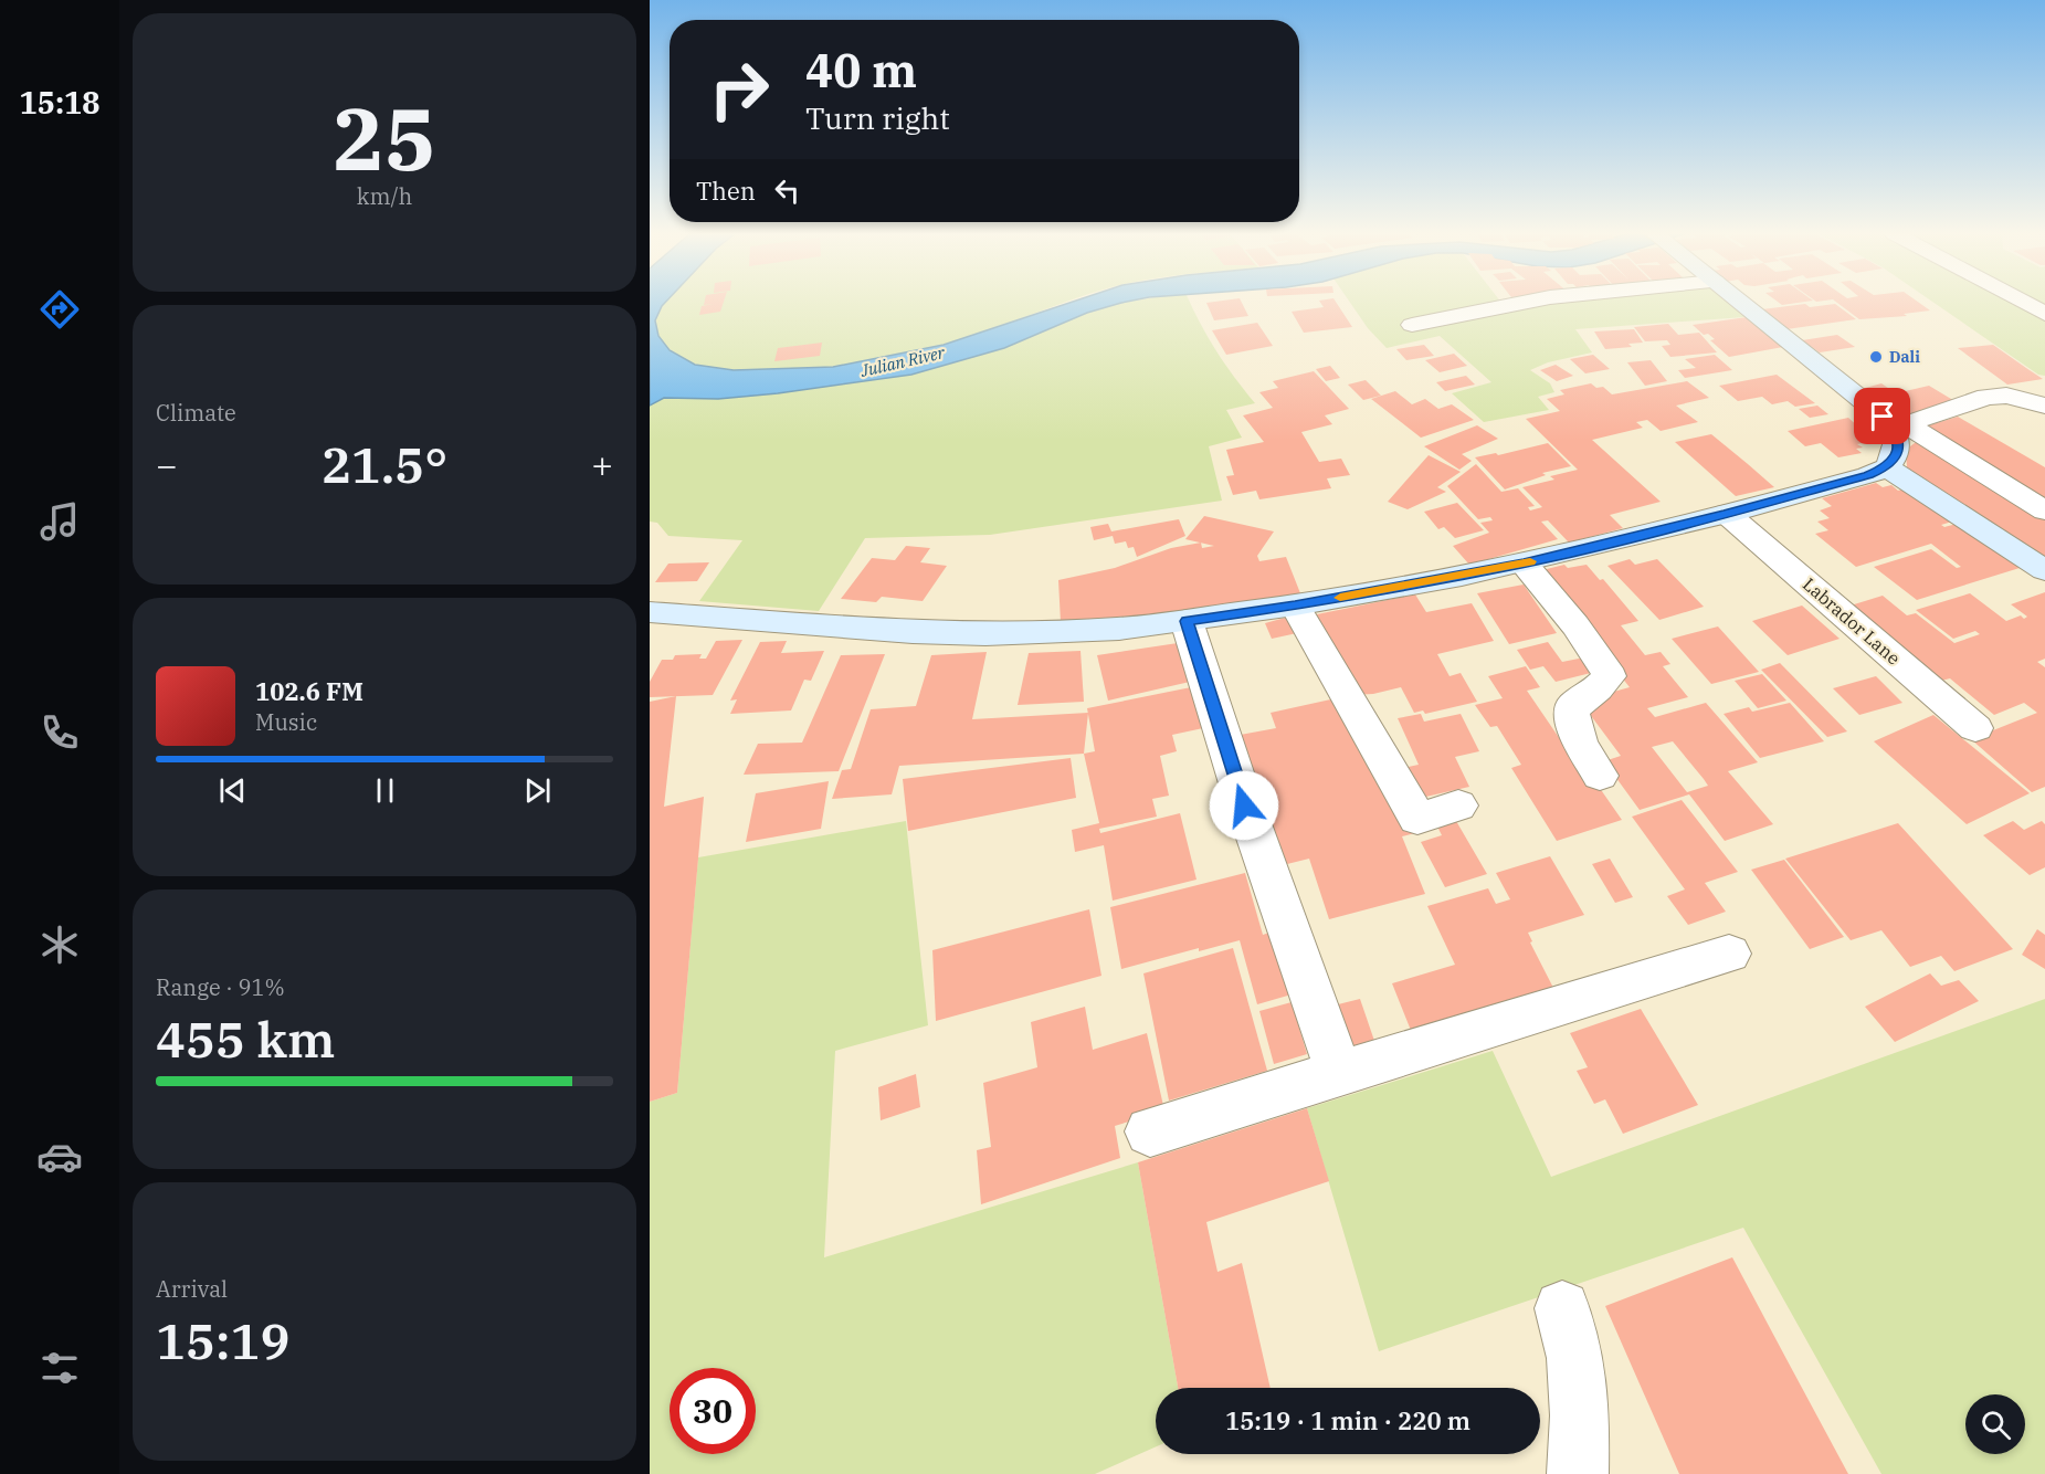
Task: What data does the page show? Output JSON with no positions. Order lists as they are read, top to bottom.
{
  "streets": {
    "street": ["Labrador Lane"]
  },
  "water": ["Julian River"],
  "places": ["Dali"],
  "page": {
    "tabs": "15:18",
    "tile": [
      ["25", "km/h"],
      "Climate",
      ["Range · 91%", "455 km"],
      ["Arrival", "15:19"]
    ],
    "turn": ["40 m", "Turn right"],
    "then": "Then",
    "heat": ["−", "21.5°", "+"],
    "song": ["102.6 FM", "Music"],
    "limit": "30",
    "trip": "15:19 · 1 min · 220 m"
  }
}
